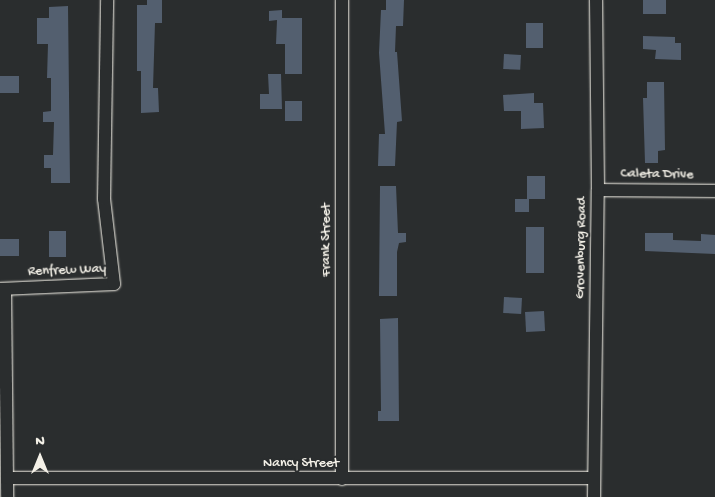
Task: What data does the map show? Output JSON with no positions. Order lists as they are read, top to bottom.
{
  "streets": {
    "street": [
      "Caleta Drive",
      "Frank Street",
      "Grovenburg Road",
      "Renfrew Way",
      "Nancy Street"
    ]
  },
  "crossings": [
    ["Caleta Drive", "Grovenburg Road"],
    ["Frank Street", "Nancy Street"],
    ["Grovenburg Road", "Nancy Street"],
    ["Renfrew Way", "Nancy Street"]
  ],
  "north": "top"
}
